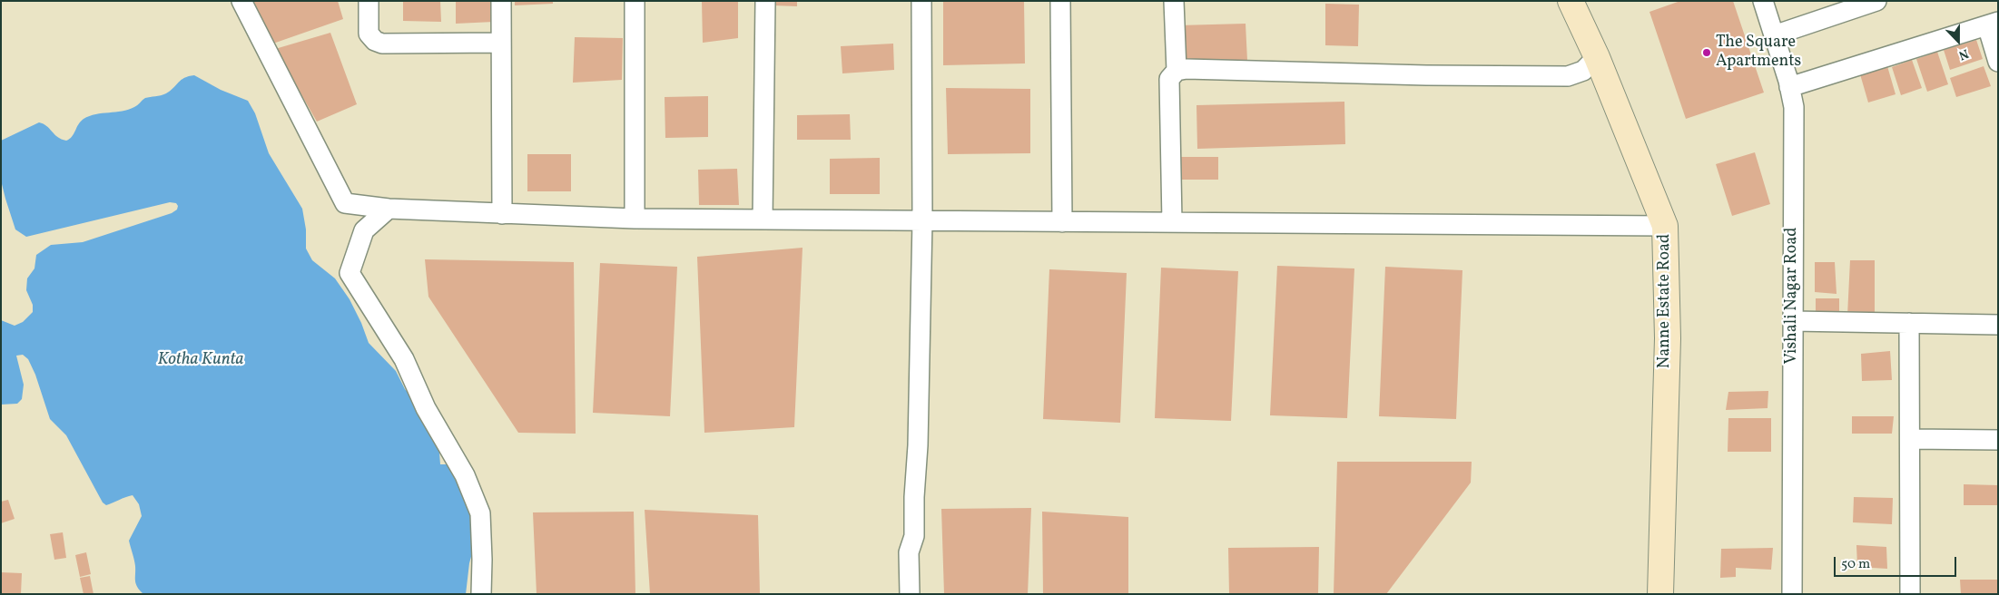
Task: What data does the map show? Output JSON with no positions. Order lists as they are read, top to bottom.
{
  "streets": {
    "street": ["Vishali Nagar Road", "Nanne Estate Road"]
  },
  "water": ["Kotha Kunta"],
  "places": ["The Square Apartments"],
  "scale_bar": "50 m",
  "north": "bottom"
}
